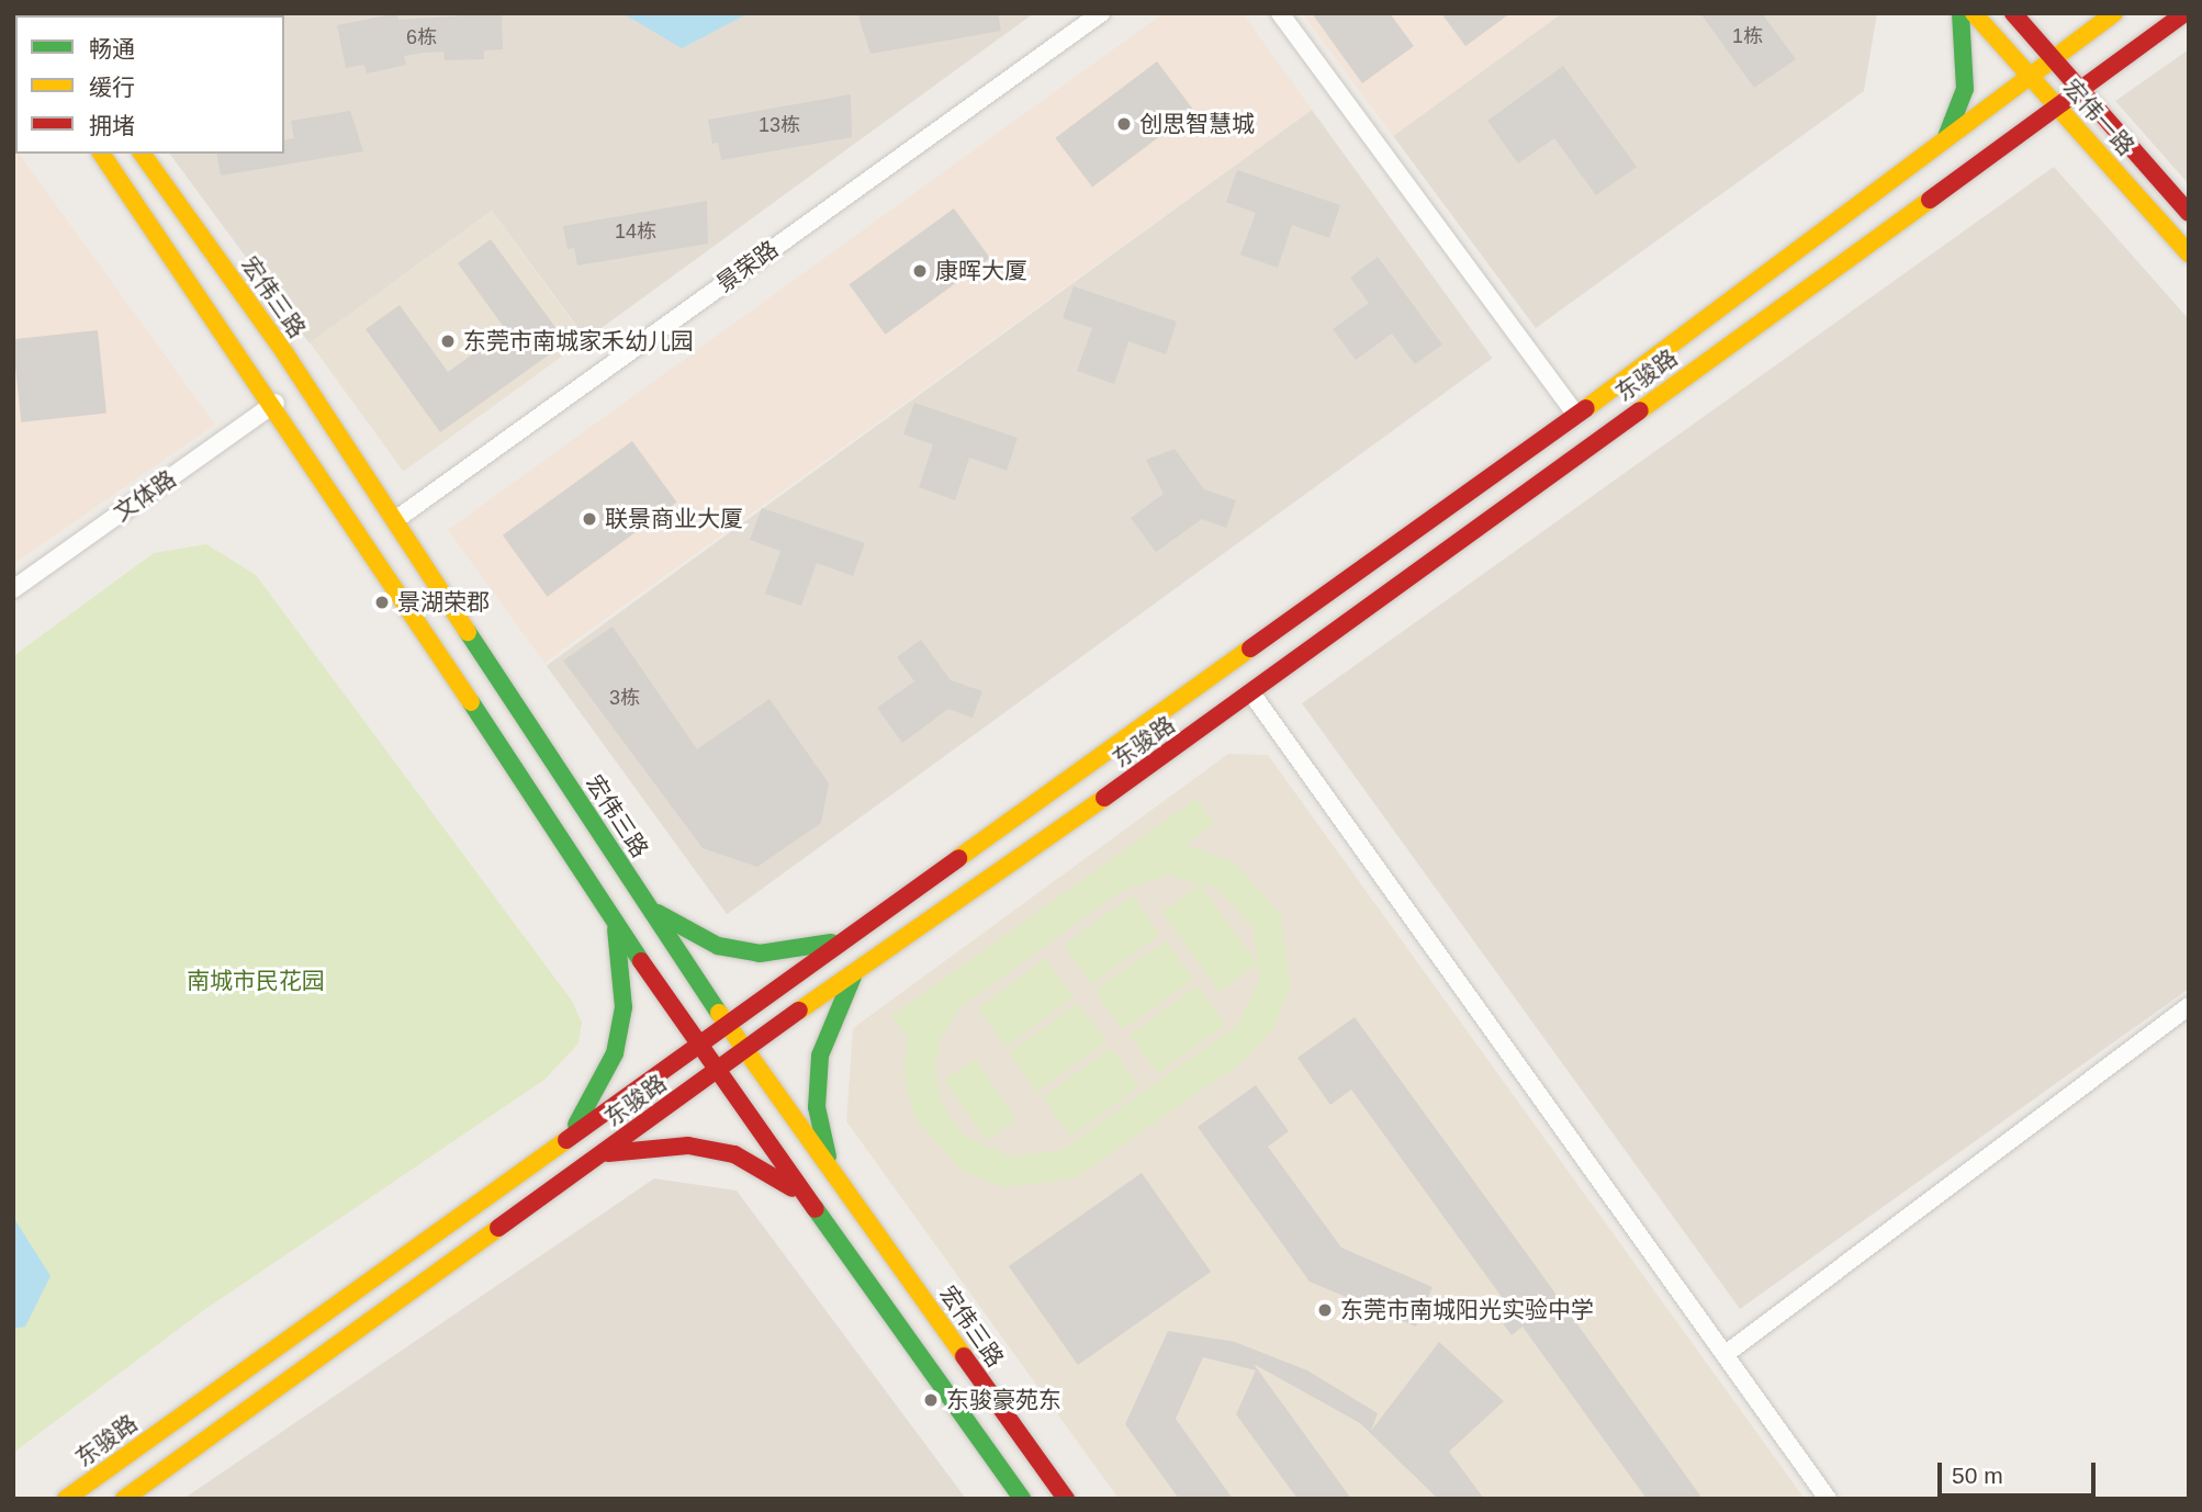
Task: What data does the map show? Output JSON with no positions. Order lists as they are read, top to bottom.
{
  "streets": {
    "street": [
      "宏伟一路",
      "景荣路",
      "宏伟三路",
      "东骏路",
      "文体路"
    ]
  },
  "crossings": [
    ["宏伟一路", "东骏路"],
    ["景荣路", "宏伟三路"],
    ["宏伟三路", "东骏路"]
  ],
  "parks": ["南城市民花园"],
  "places": [
    "创思智慧城",
    "康晖大厦",
    "东莞市南城家禾幼儿园",
    "联景商业大厦",
    "景湖荣郡",
    "东莞市南城阳光实验中学",
    "东骏豪苑东"
  ],
  "house_numbers": [
    "1栋",
    "6栋",
    "13栋",
    "14栋",
    "3栋"
  ],
  "legend": ["畅通", "缓行", "拥堵"],
  "scale_bar": "50 m"
}
